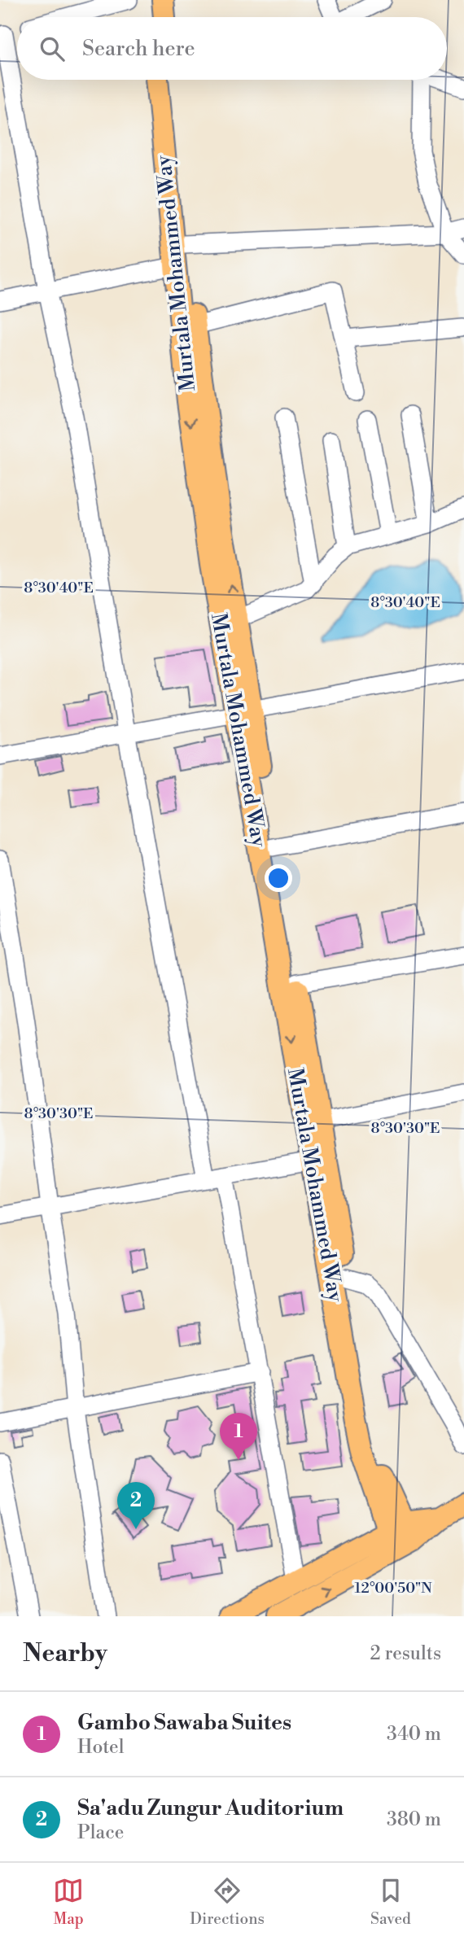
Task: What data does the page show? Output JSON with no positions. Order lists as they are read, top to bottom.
{
  "streets": {
    "main road": ["Murtala Mohammed Way"]
  },
  "page": {
    "search": "Search here",
    "pins": ["1", "2"],
    "heading": ["Nearby", "2 results"],
    "list": [
      {
        "mark": "1",
        "name": "Gambo Sawaba Suites",
        "note": "Hotel",
        "value": "340 m"
      },
      {
        "mark": "2",
        "name": "Sa'adu Zungur Auditorium",
        "note": "Place",
        "value": "380 m"
      }
    ],
    "nav": ["Map", "Directions", "Saved"]
  },
  "coordinates": ["8°30'40\"E", "8°30'30\"E", "12°00'50\"N"]
}
